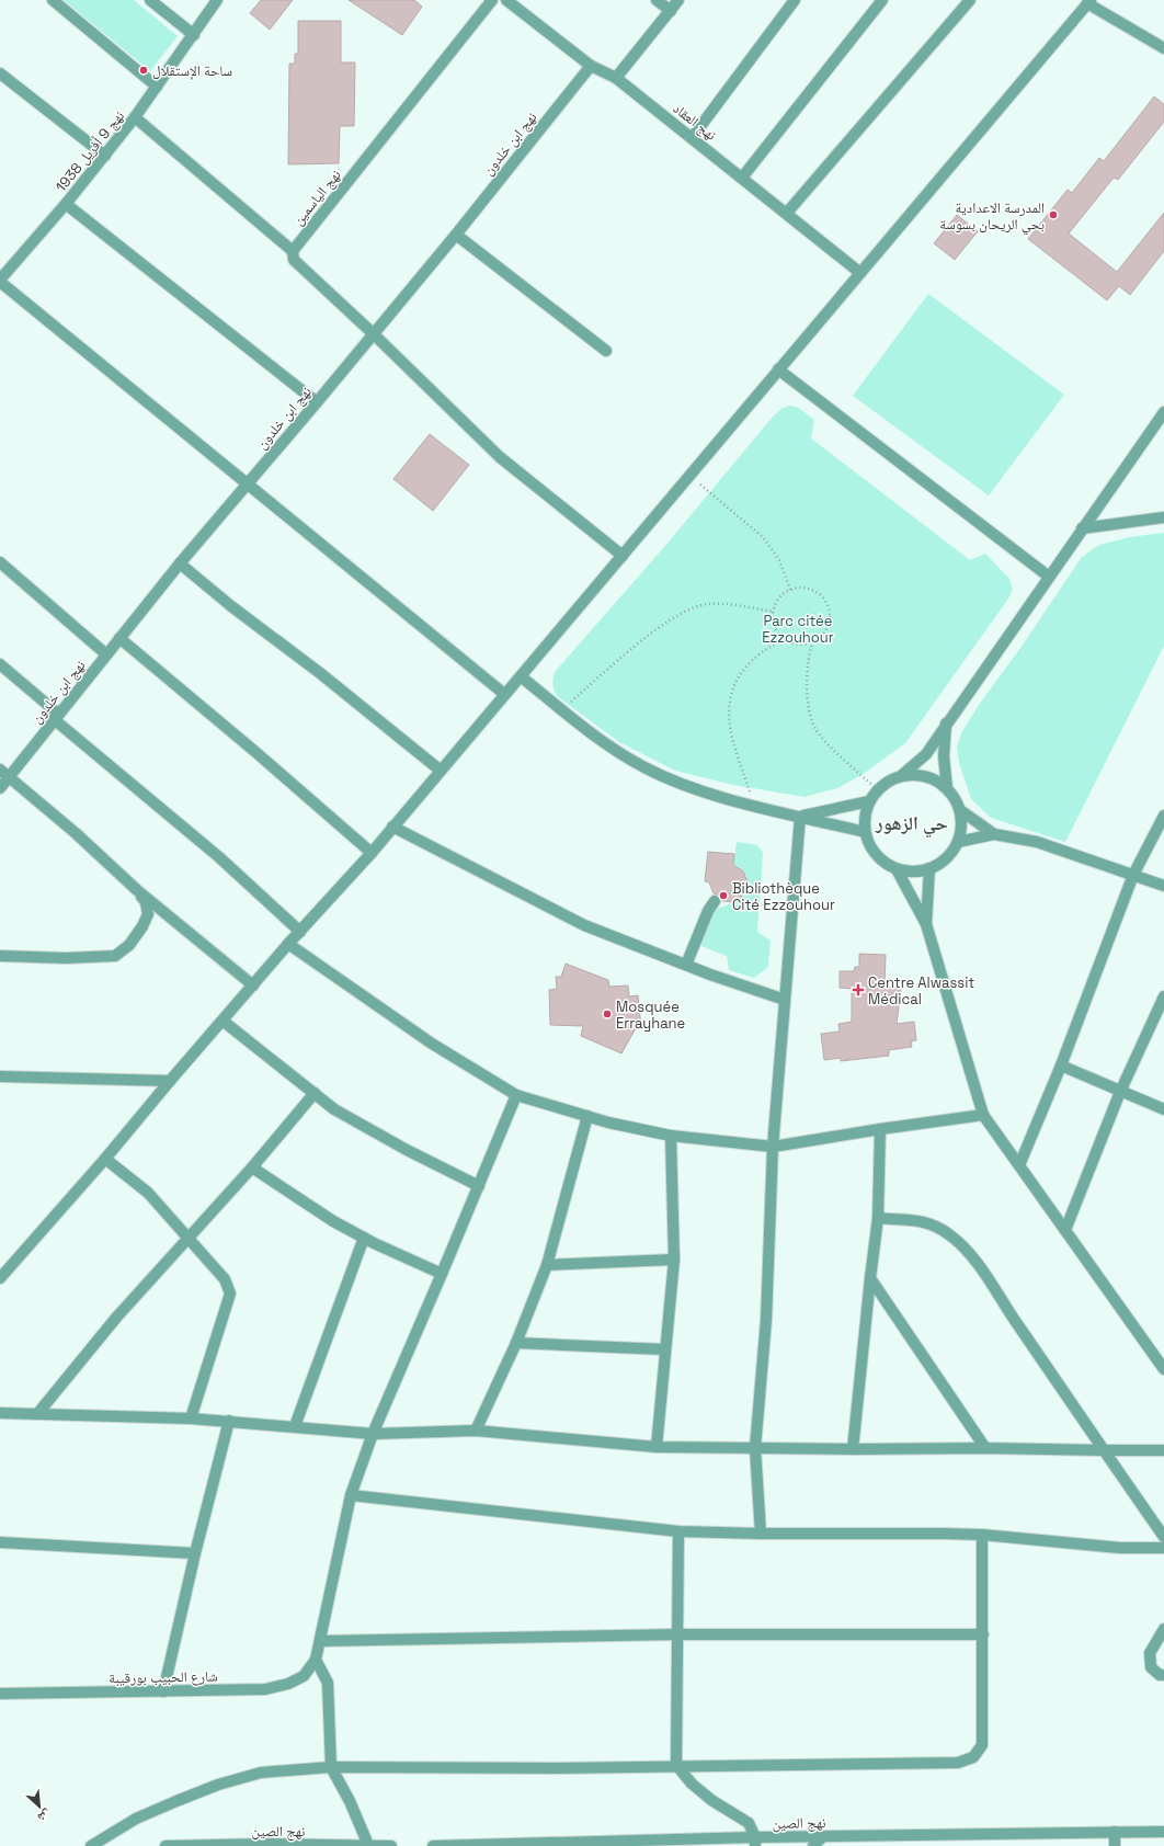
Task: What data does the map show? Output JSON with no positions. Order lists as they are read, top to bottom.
{
  "streets": {
    "street": [
      "نهج العقاد",
      "نهج ابن خلدون",
      "نهج 9 أفريل 1938",
      "نهج الياسمين",
      "شارع الحبيب بورقيبة",
      "نهج الصين"
    ]
  },
  "crossings": [
    ["نهج العقاد", "نهج ابن خلدون"]
  ],
  "districts": ["حي الزهور"],
  "parks": ["Parc citée Ezzouhour"],
  "places": {
    "other": [
      "ساحة اﻹستقلال",
      "المدرسة الاعدادية بحي الريحان بسوسة",
      "Bibliothèque Cité Ezzouhour",
      "Mosquée Errayhane"
    ],
    "health": ["Centre Alwassit Médical"]
  },
  "north": "bottom right"
}
